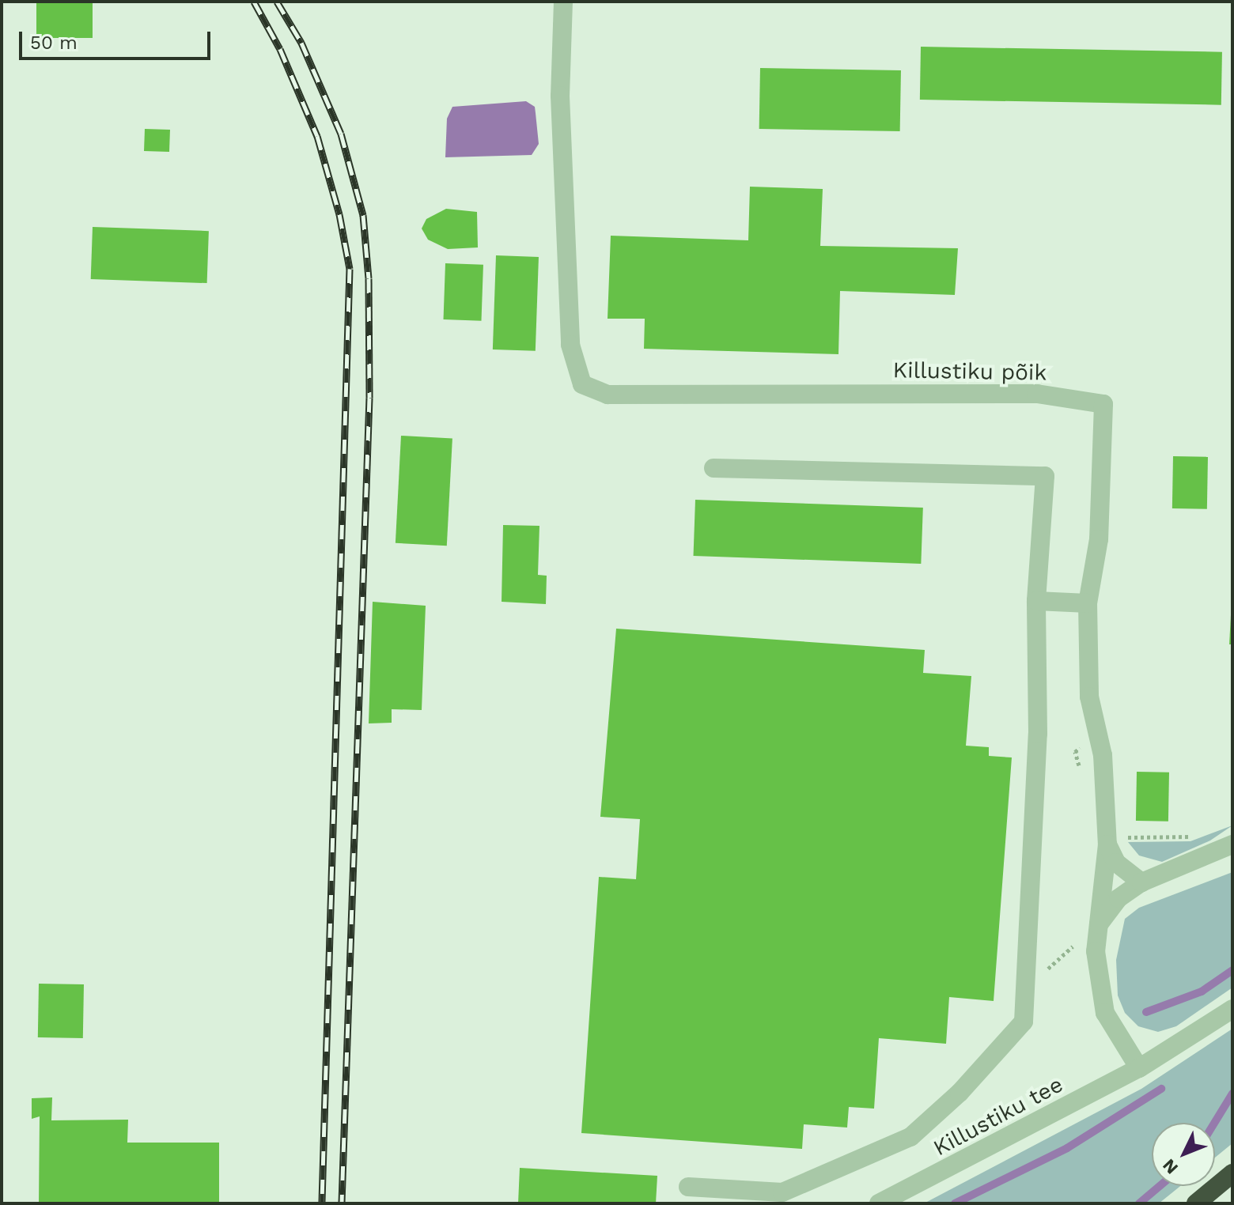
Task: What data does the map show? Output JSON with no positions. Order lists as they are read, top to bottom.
{
  "streets": {
    "street": ["Killustiku põik", "Killustiku tee"]
  },
  "crossings": [
    ["Killustiku põik", "Killustiku tee"]
  ],
  "scale_bar": "50 m",
  "north": "bottom left"
}
